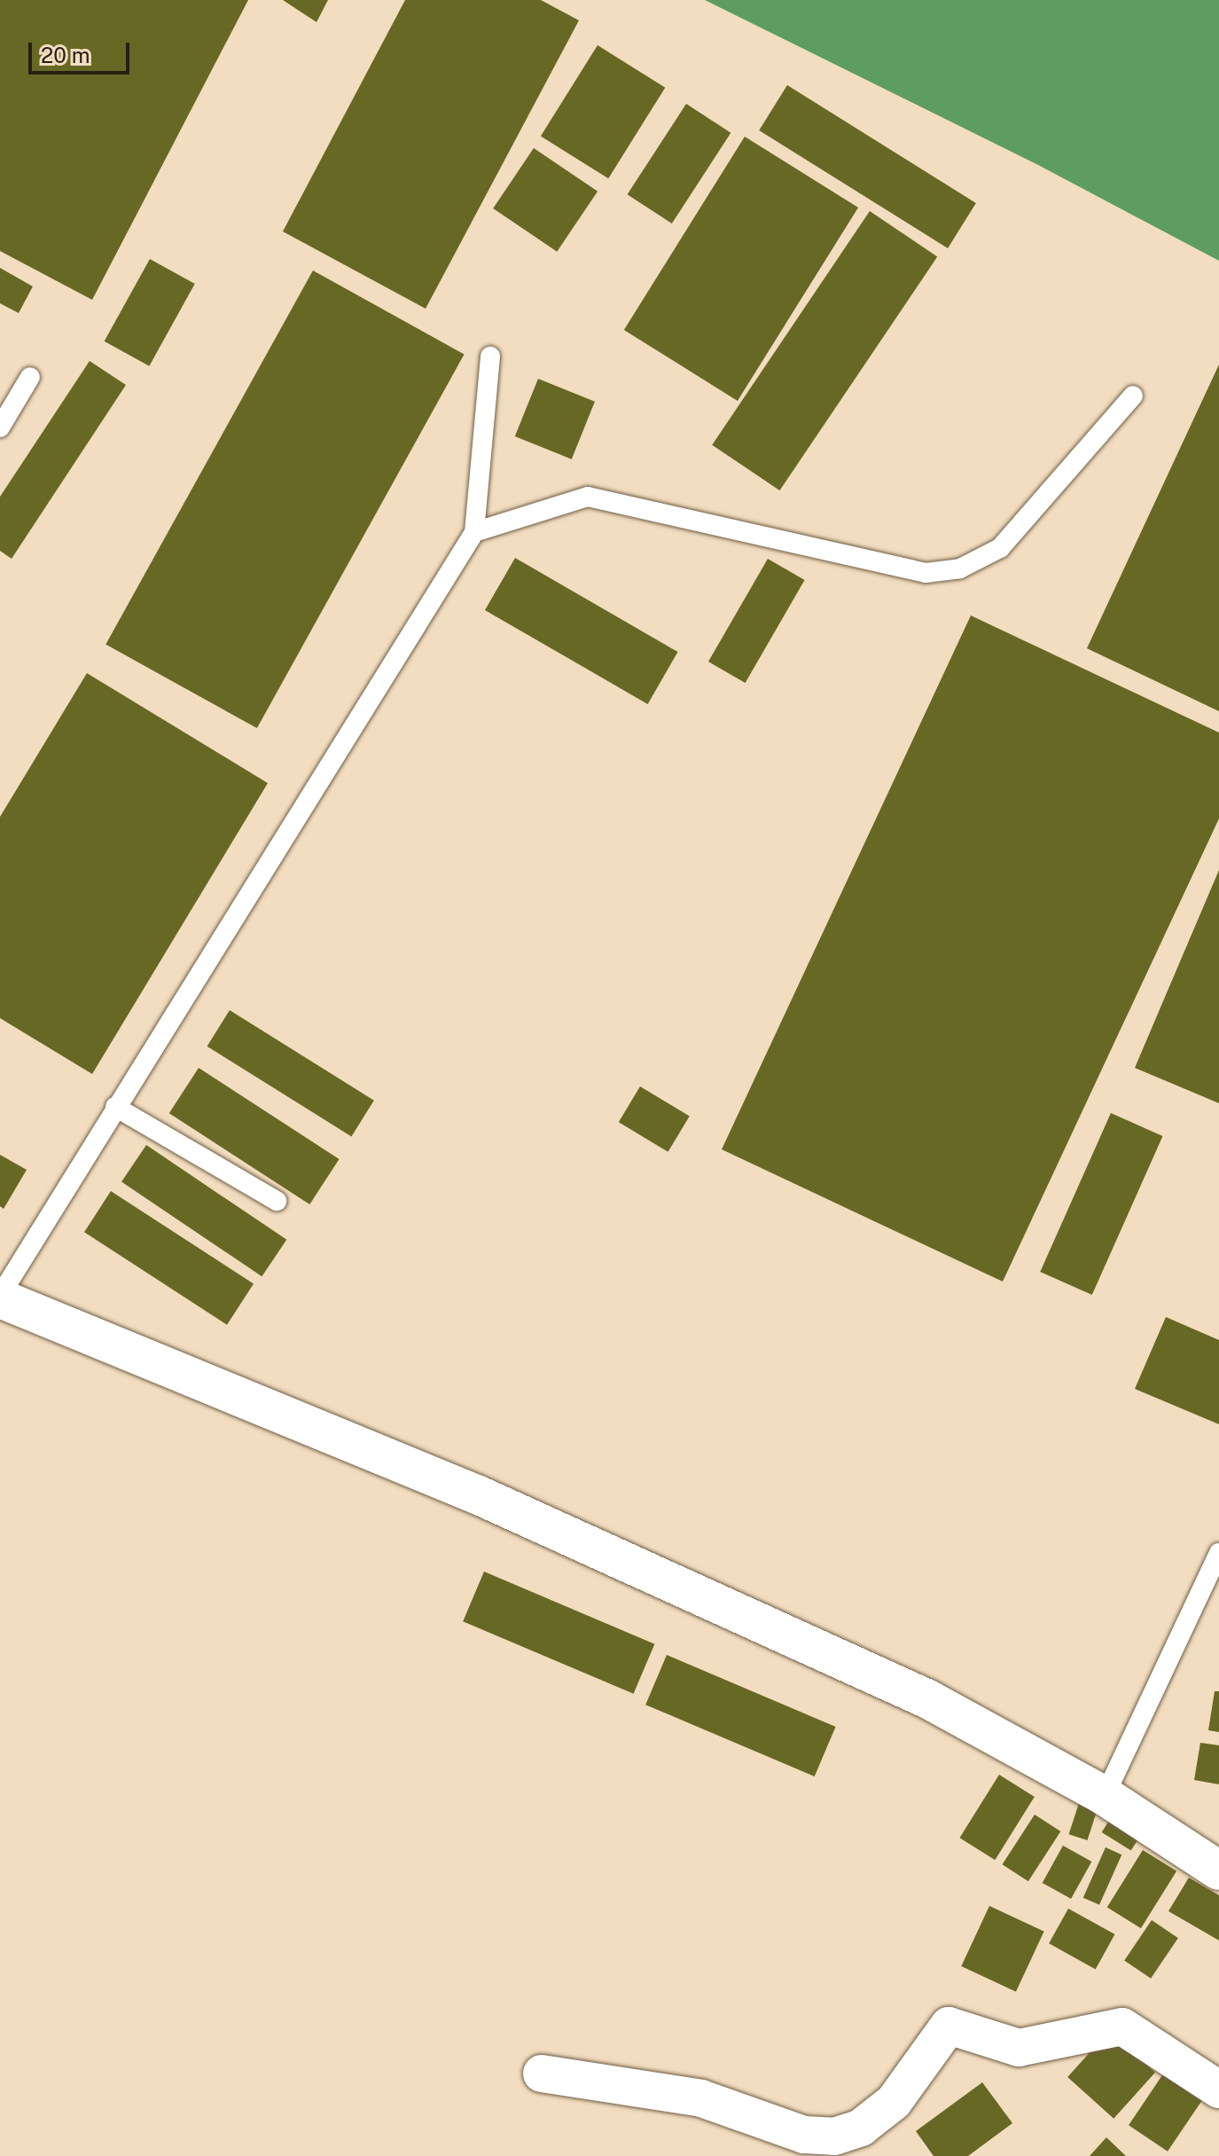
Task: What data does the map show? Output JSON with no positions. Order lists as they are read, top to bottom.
{
  "scale_bar": "20 m"
}
